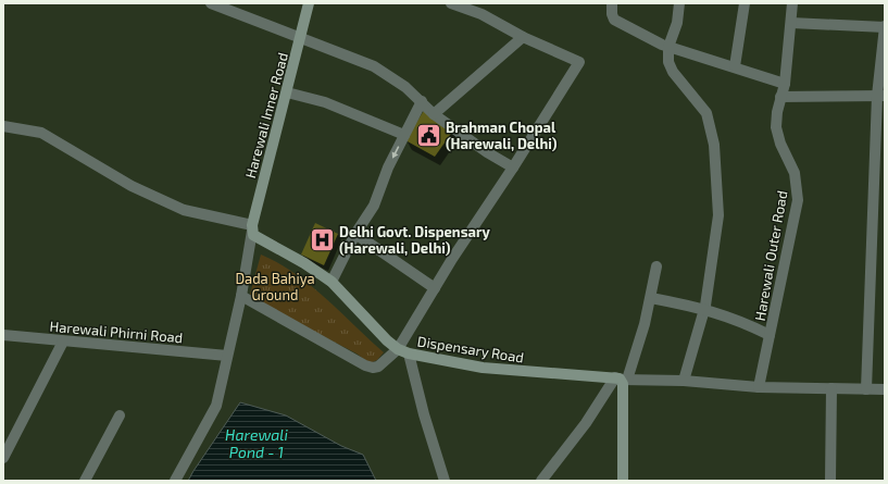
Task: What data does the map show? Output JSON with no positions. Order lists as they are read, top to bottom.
{
  "streets": {
    "street": [
      "Harewali Inner Road",
      "Harewali Outer Road",
      "Harewali Phirni Road",
      "Dispensary Road"
    ]
  },
  "crossings": [
    ["Harewali Inner Road", "Dispensary Road"]
  ],
  "water": ["Harewali Pond - 1"],
  "parks": ["Dada Bahiya Ground"],
  "places": {
    "public building": ["Brahman Chopal (Harewali, Delhi)"],
    "hospital": ["Delhi Govt. Dispensary (Harewali, Delhi)"]
  }
}
